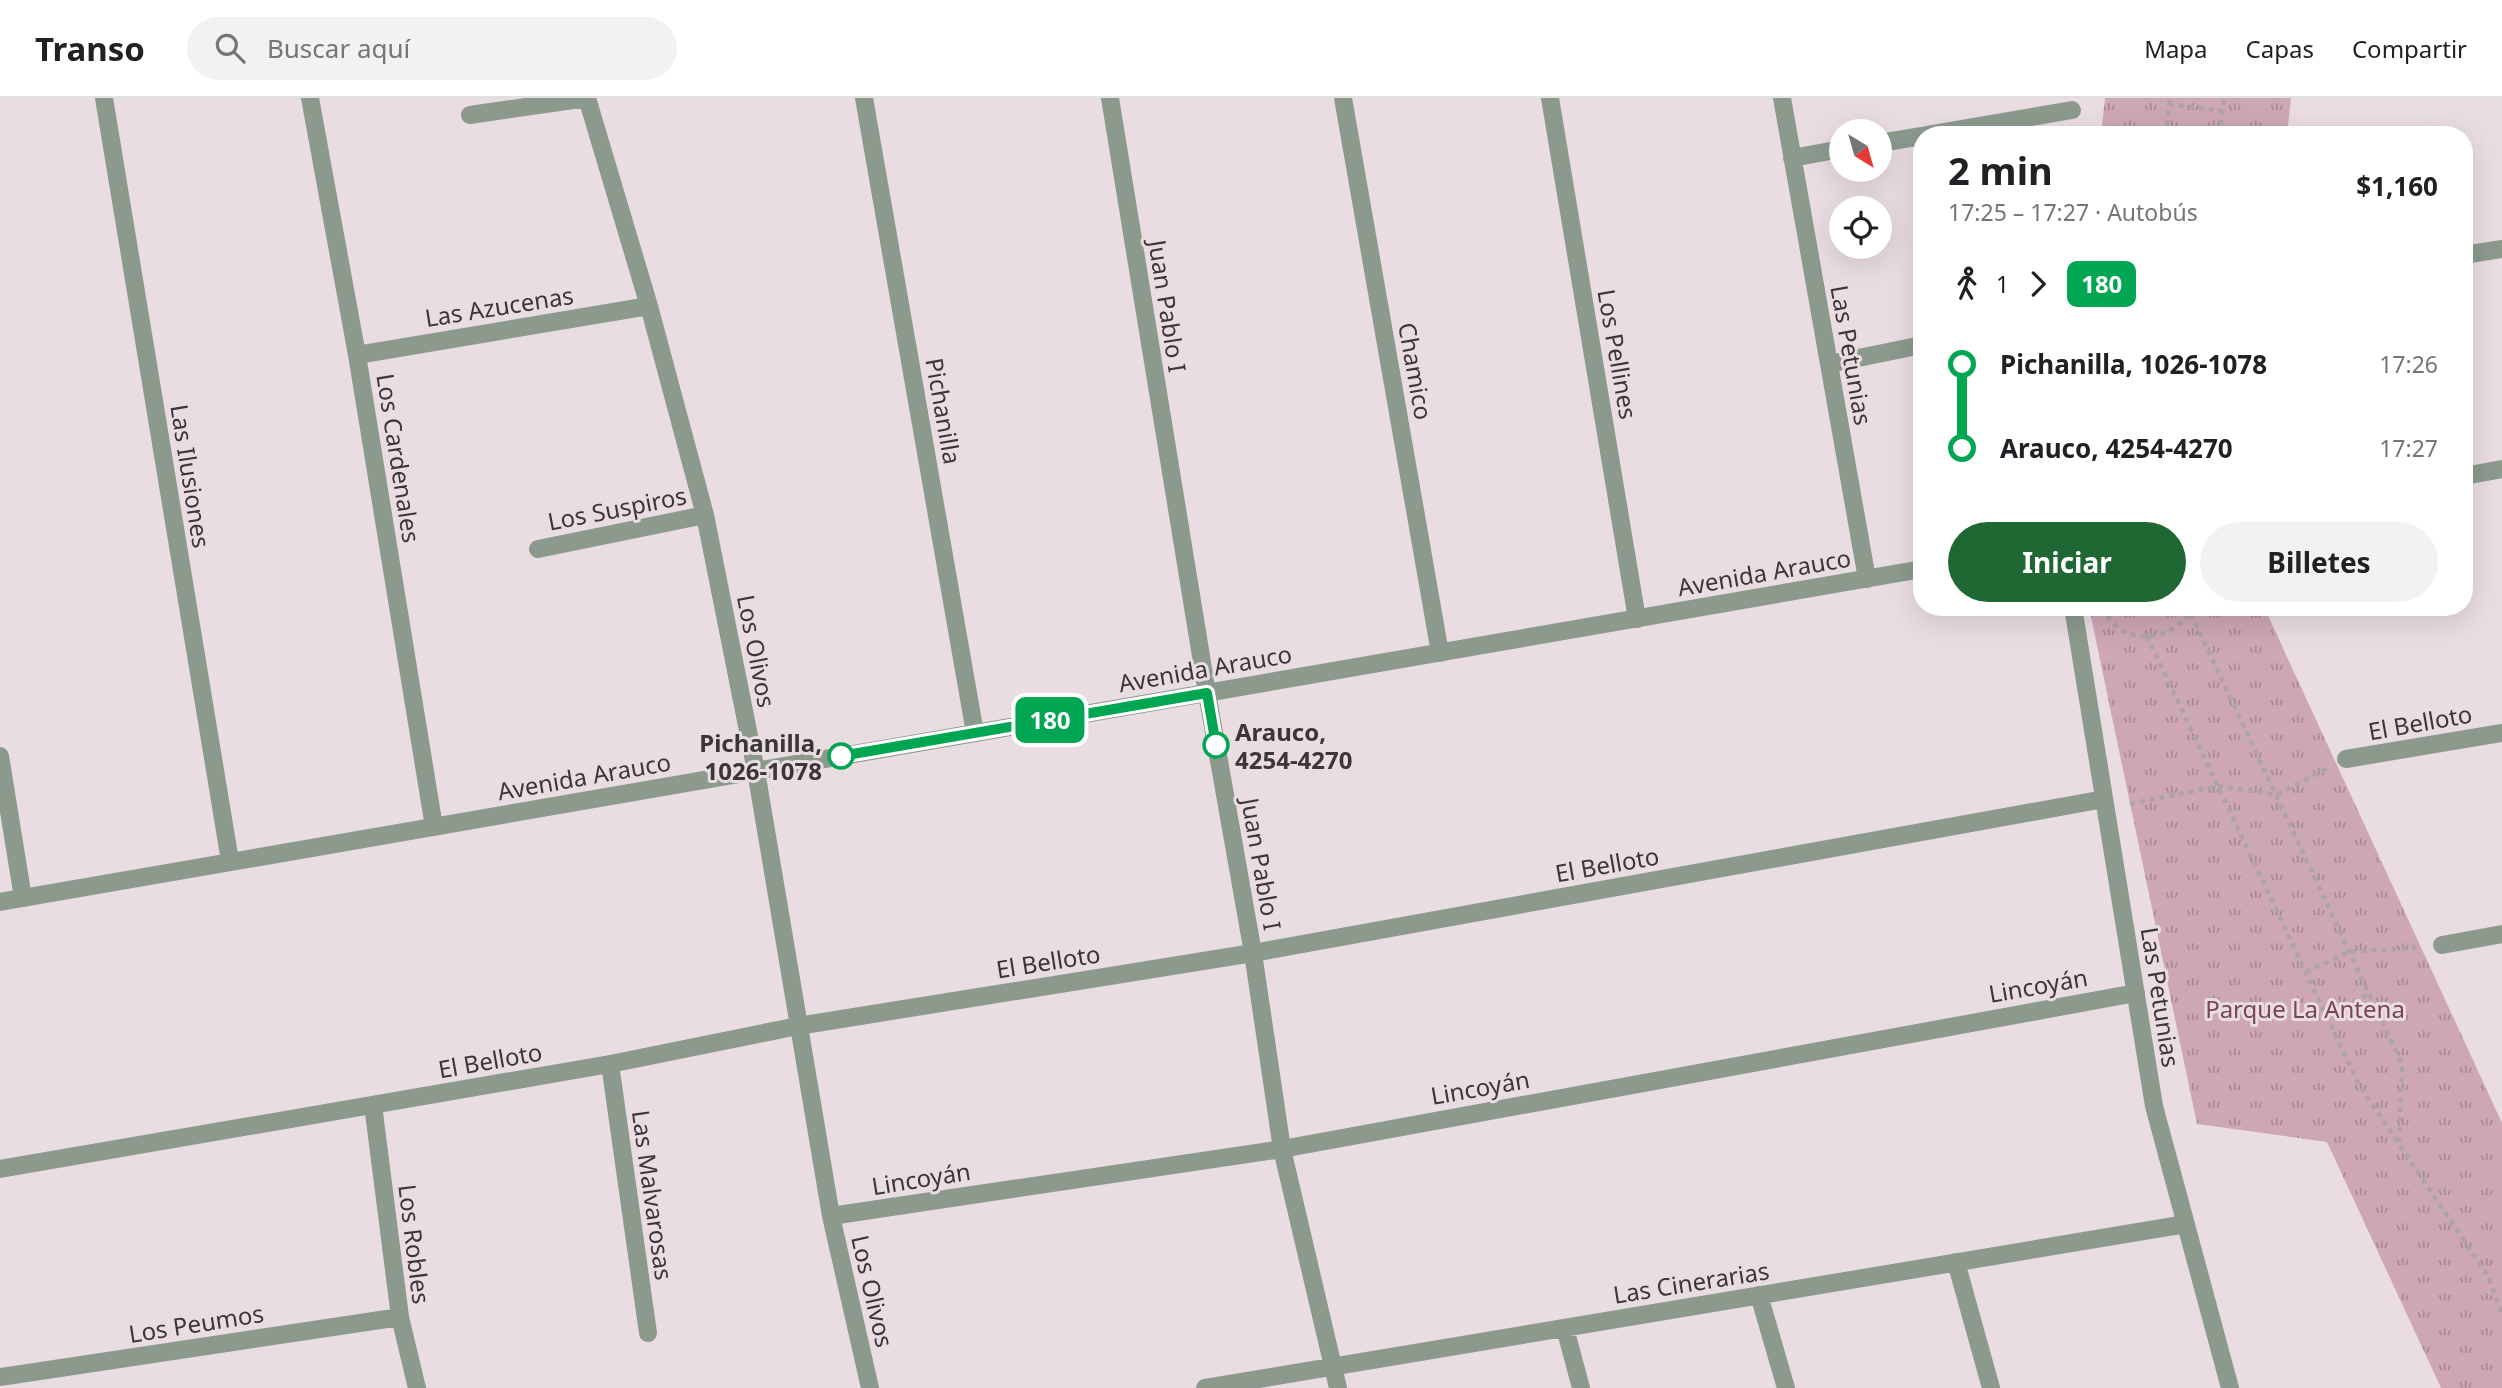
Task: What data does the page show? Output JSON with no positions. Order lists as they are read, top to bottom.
{
  "streets": {
    "street": [
      "Las Azucenas",
      "Juan Pablo I",
      "Los Pellines",
      "Las Petunias",
      "Chamico",
      "Pichanilla",
      "Los Cardenales",
      "Las Ilusiones",
      "Los Suspiros",
      "Avenida Arauco",
      "Los Olivos",
      "El Belloto",
      "Lincoyán",
      "Las Malvarosas",
      "Los Robles",
      "Las Cinerarias",
      "Los Peumos"
    ]
  },
  "crossings": [
    ["Las Azucenas", "Los Cardenales"],
    ["Las Azucenas", "Los Olivos"],
    ["Juan Pablo I", "Avenida Arauco"],
    ["Juan Pablo I", "El Belloto"],
    ["Juan Pablo I", "Lincoyán"],
    ["Juan Pablo I", "Las Cinerarias"],
    ["Los Pellines", "Avenida Arauco"],
    ["Las Petunias", "Avenida Arauco"],
    ["Las Petunias", "El Belloto"],
    ["Las Petunias", "Lincoyán"],
    ["Las Petunias", "Las Cinerarias"],
    ["Chamico", "Avenida Arauco"],
    ["Pichanilla", "Avenida Arauco"],
    ["Los Cardenales", "Avenida Arauco"],
    ["Las Ilusiones", "Avenida Arauco"],
    ["Los Suspiros", "Los Olivos"],
    ["Avenida Arauco", "Los Olivos"],
    ["Los Olivos", "El Belloto"],
    ["Los Olivos", "Lincoyán"],
    ["El Belloto", "Las Malvarosas"],
    ["El Belloto", "Los Robles"],
    ["Los Robles", "Los Peumos"]
  ],
  "parks": ["Parque La Antena"],
  "places": ["Arauco, 4254-4270", "Pichanilla, 1026-1078"],
  "lines": ["bus line 180"],
  "north": "bottom right",
  "page": {
    "header": "Transo",
    "search": "Buscar aquí",
    "nav": ["Mapa", "Capas", "Compartir"],
    "on_map": "180",
    "heading": ["2 min", "17:25 – 17:27 · Autobús", "$1,160"],
    "legs": ["1", "180"],
    "list": [
      {
        "name": "Pichanilla, 1026-1078",
        "value": "17:26"
      },
      {
        "name": "Arauco, 4254-4270",
        "value": "17:27"
      }
    ],
    "buttons": ["Iniciar", "Billetes"]
  }
}
